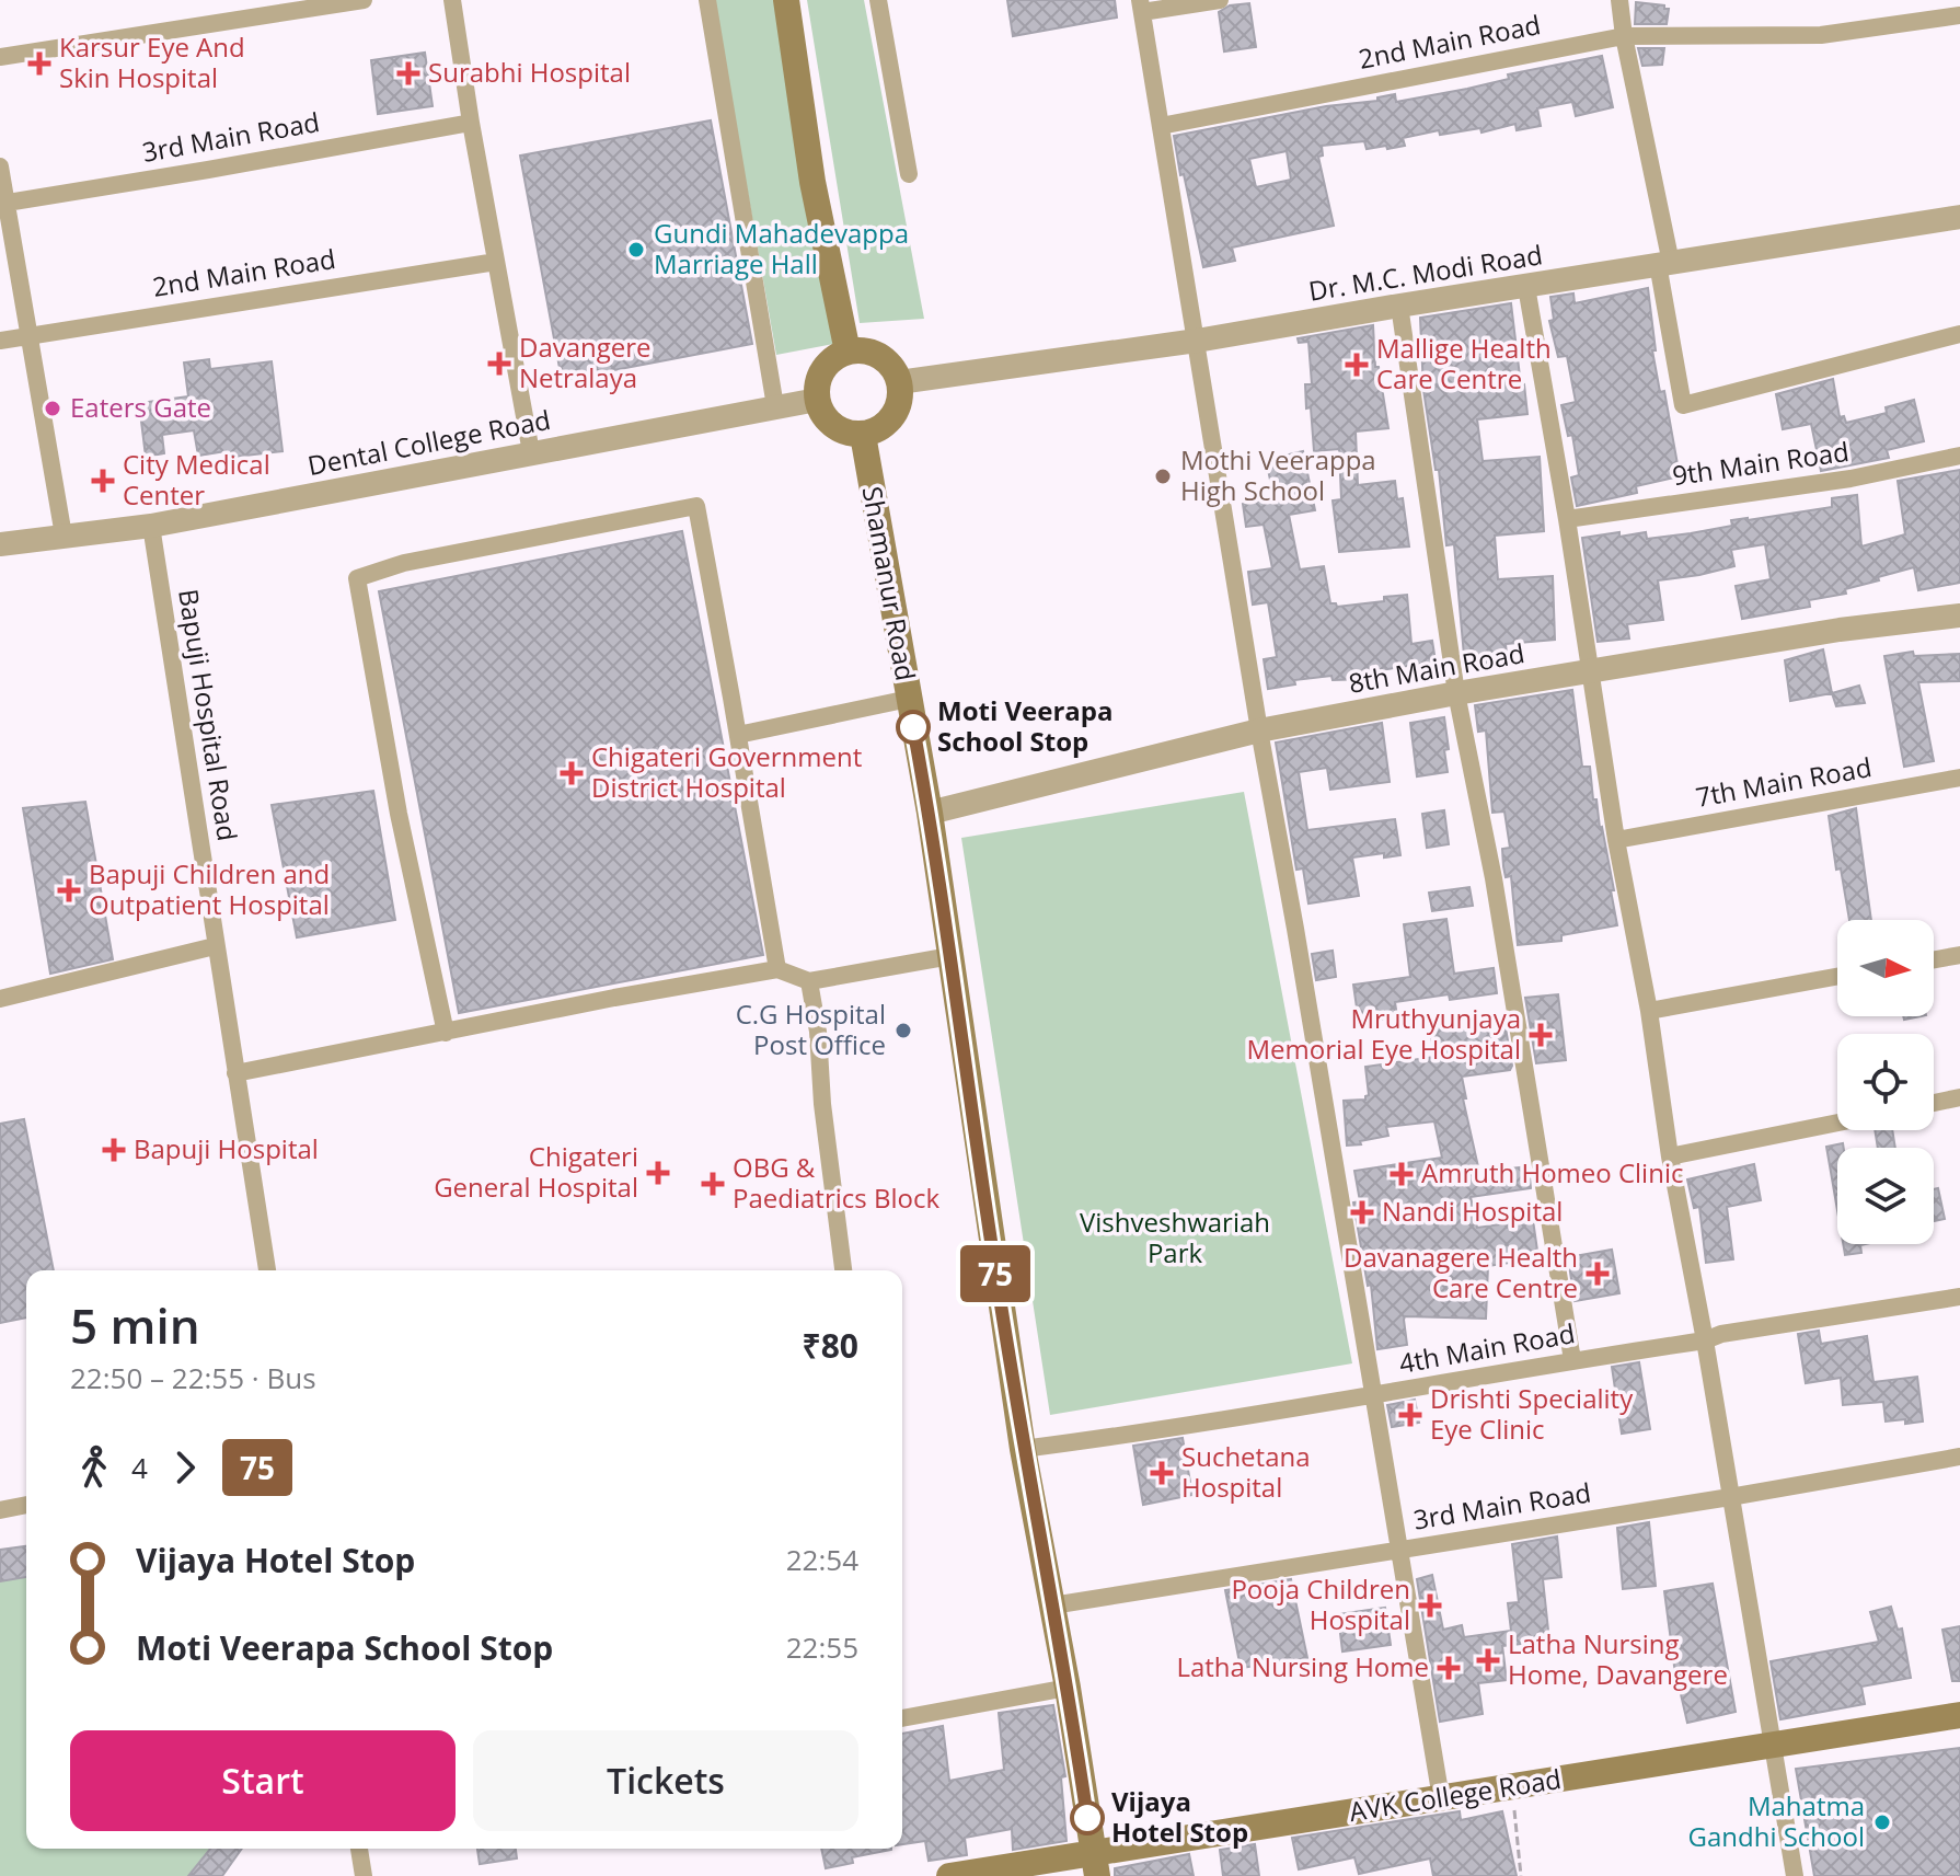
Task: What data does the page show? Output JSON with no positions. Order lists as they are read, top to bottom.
{
  "streets": {
    "main road": ["Shamanur Road", "AVK College Road"],
    "street": [
      "2nd Main Road",
      "3rd Main Road",
      "Dr. M.C. Modi Road",
      "Dental College Road",
      "9th Main Road",
      "8th Main Road",
      "Bapuji Hospital Road",
      "7th Main Road",
      "4th Main Road"
    ]
  },
  "crossings": [
    ["3rd Main Road", "Shamanur Road"],
    ["Dr. M.C. Modi Road", "Dental College Road"],
    ["Dr. M.C. Modi Road", "Shamanur Road"],
    ["Dental College Road", "Shamanur Road"],
    ["Dental College Road", "Bapuji Hospital Road"],
    ["Shamanur Road", "8th Main Road"],
    ["Shamanur Road", "4th Main Road"],
    ["Shamanur Road", "AVK College Road"]
  ],
  "parks": ["Vishveshwariah Park"],
  "places": {
    "health": [
      "Karsur Eye And Skin Hospital",
      "Surabhi Hospital",
      "Davangere Netralaya",
      "Mallige Health Care Centre",
      "City Medical Center",
      "Chigateri Government District Hospital",
      "Bapuji Children and Outpatient Hospital",
      "Mruthyunjaya Memorial Eye Hospital",
      "Bapuji Hospital",
      "Chigateri General Hospital",
      "Amruth Homeo Clinic",
      "OBG & Paediatrics Block",
      "Nandi Hospital",
      "Davanagere Health Care Centre",
      "Drishti Speciality Eye Clinic",
      "Suchetana Hospital",
      "Pooja Children Hospital",
      "Latha Nursing Home, Davangere",
      "Latha Nursing Home"
    ],
    "other": [
      "Gundi Mahadevappa Marriage Hall",
      "Eaters Gate",
      "Mothi Veerappa High School",
      "Moti Veerapa School Stop",
      "C.G Hospital Post Office",
      "Vijaya Hotel Stop",
      "Mahatma Gandhi School"
    ]
  },
  "lines": ["bus line 75"],
  "north": "right",
  "page": {
    "on_map": "75",
    "heading": ["5 min", "22:50 – 22:55 · Bus", "₹80"],
    "legs": ["4", "75"],
    "list": [
      {
        "name": "Vijaya Hotel Stop",
        "value": "22:54"
      },
      {
        "name": "Moti Veerapa School Stop",
        "value": "22:55"
      }
    ],
    "buttons": ["Start", "Tickets"]
  }
}
